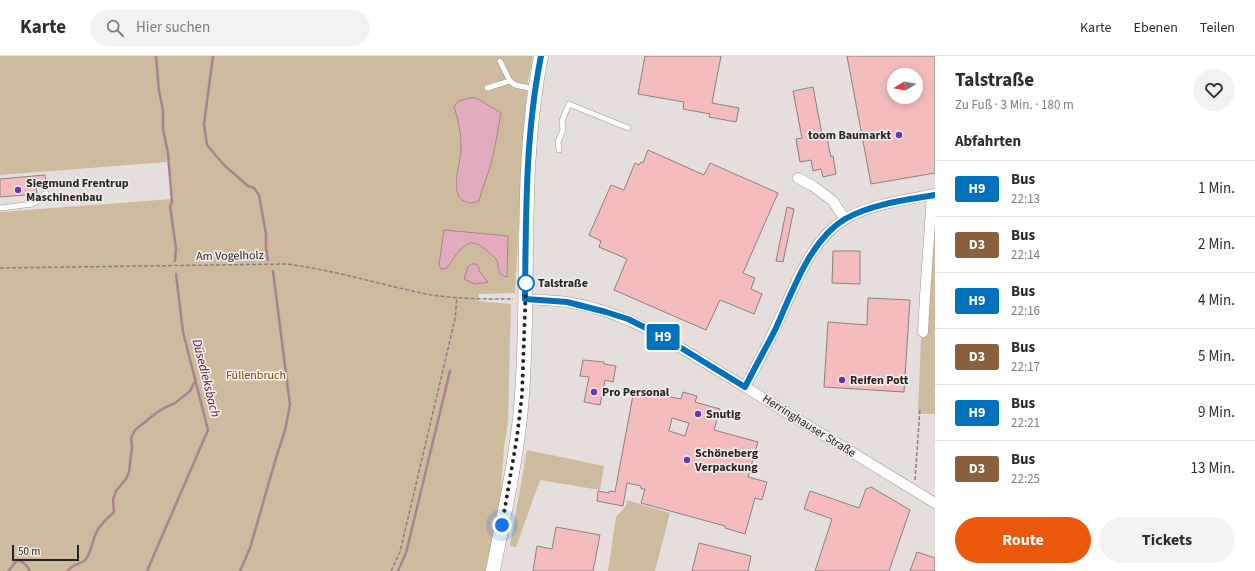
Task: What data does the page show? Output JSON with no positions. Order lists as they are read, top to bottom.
{
  "streets": {
    "street": ["Herringhauser Straße"],
    "path": ["Am Vogelholz"]
  },
  "crossings": [
    ["Am Vogelholz", "Herringhauser Straße"]
  ],
  "water": ["Düsedieksbach"],
  "parks": ["Füllenbruch"],
  "places": [
    "toom Baumarkt",
    "Siegmund Frentrup Maschinenbau",
    "Talstraße",
    "Reifen Pott",
    "Pro Personal",
    "Snutig",
    "Schöneberg Verpackung"
  ],
  "lines": ["bus line H9"],
  "scale_bar": "50 m",
  "north": "left",
  "page": {
    "header": "Karte",
    "search": "Hier suchen",
    "nav": ["Karte", "Ebenen", "Teilen"],
    "on_map": "H9",
    "heading": [
      ["Talstraße", "Zu Fuß · 3 Min. · 180 m"],
      "Abfahrten"
    ],
    "list": [
      {
        "mark": "H9",
        "name": "Bus",
        "note": "22:13",
        "value": "1 Min."
      },
      {
        "mark": "D3",
        "name": "Bus",
        "note": "22:14",
        "value": "2 Min."
      },
      {
        "mark": "H9",
        "name": "Bus",
        "note": "22:16",
        "value": "4 Min."
      },
      {
        "mark": "D3",
        "name": "Bus",
        "note": "22:17",
        "value": "5 Min."
      },
      {
        "mark": "H9",
        "name": "Bus",
        "note": "22:21",
        "value": "9 Min."
      },
      {
        "mark": "D3",
        "name": "Bus",
        "note": "22:25",
        "value": "13 Min."
      }
    ],
    "buttons": ["Route", "Tickets"],
    "scale": "50 m"
  }
}
